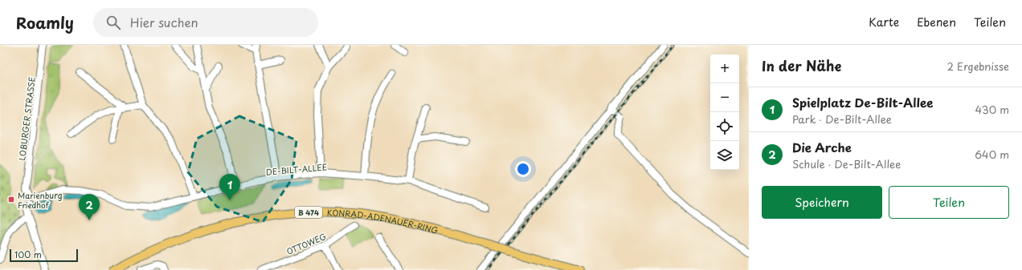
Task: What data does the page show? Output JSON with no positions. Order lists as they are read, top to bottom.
{
  "streets": {
    "main road": ["B 474", "KONRAD-ADENAUER-RING"],
    "street": ["LOBURGER STRASSE", "DE-BILT-ALLEE", "OTTOWEG"]
  },
  "crossings": [
    ["LOBURGER STRASSE", "DE-BILT-ALLEE"]
  ],
  "places": {
    "transit": ["Marienburg Friedhof"]
  },
  "scale_bar": "100 m",
  "page": {
    "header": "Roamly",
    "search": "Hier suchen",
    "nav": ["Karte", "Ebenen", "Teilen"],
    "heading": ["In der Nähe", "2 Ergebnisse"],
    "map_buttons": ["+", "−"],
    "list": [
      {
        "mark": "1",
        "name": "Spielplatz De-Bilt-Allee",
        "note": "Park · De-Bilt-Allee",
        "value": "430 m"
      },
      {
        "mark": "2",
        "name": "Die Arche",
        "note": "Schule · De-Bilt-Allee",
        "value": "640 m"
      }
    ],
    "pins": ["1", "2"],
    "buttons": ["Speichern", "Teilen"],
    "scale": "100 m"
  }
}
